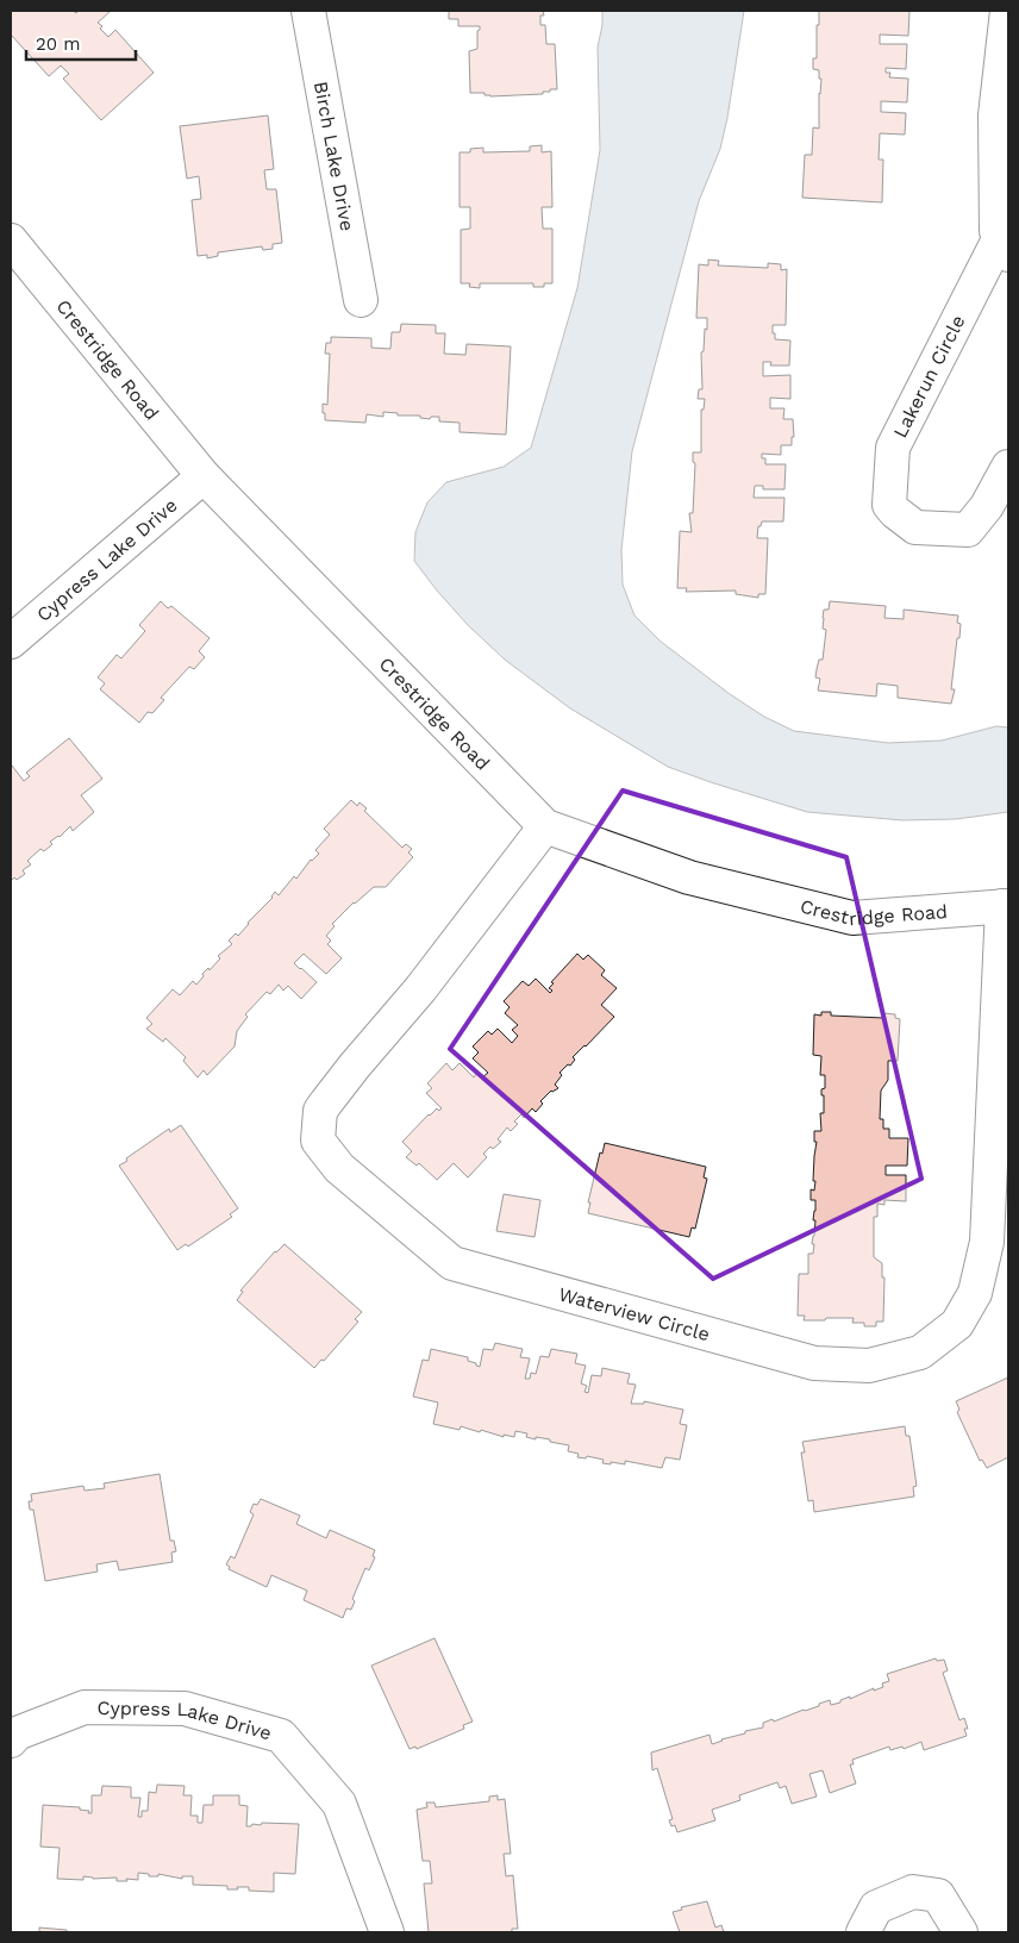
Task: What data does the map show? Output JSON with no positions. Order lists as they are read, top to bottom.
{
  "streets": {
    "street": [
      "Birch Lake Drive",
      "Crestridge Road",
      "Lakerun Circle",
      "Cypress Lake Drive",
      "Waterview Circle"
    ]
  },
  "crossings": [
    ["Crestridge Road", "Cypress Lake Drive"],
    ["Crestridge Road", "Waterview Circle"]
  ],
  "scale_bar": "20 m"
}
